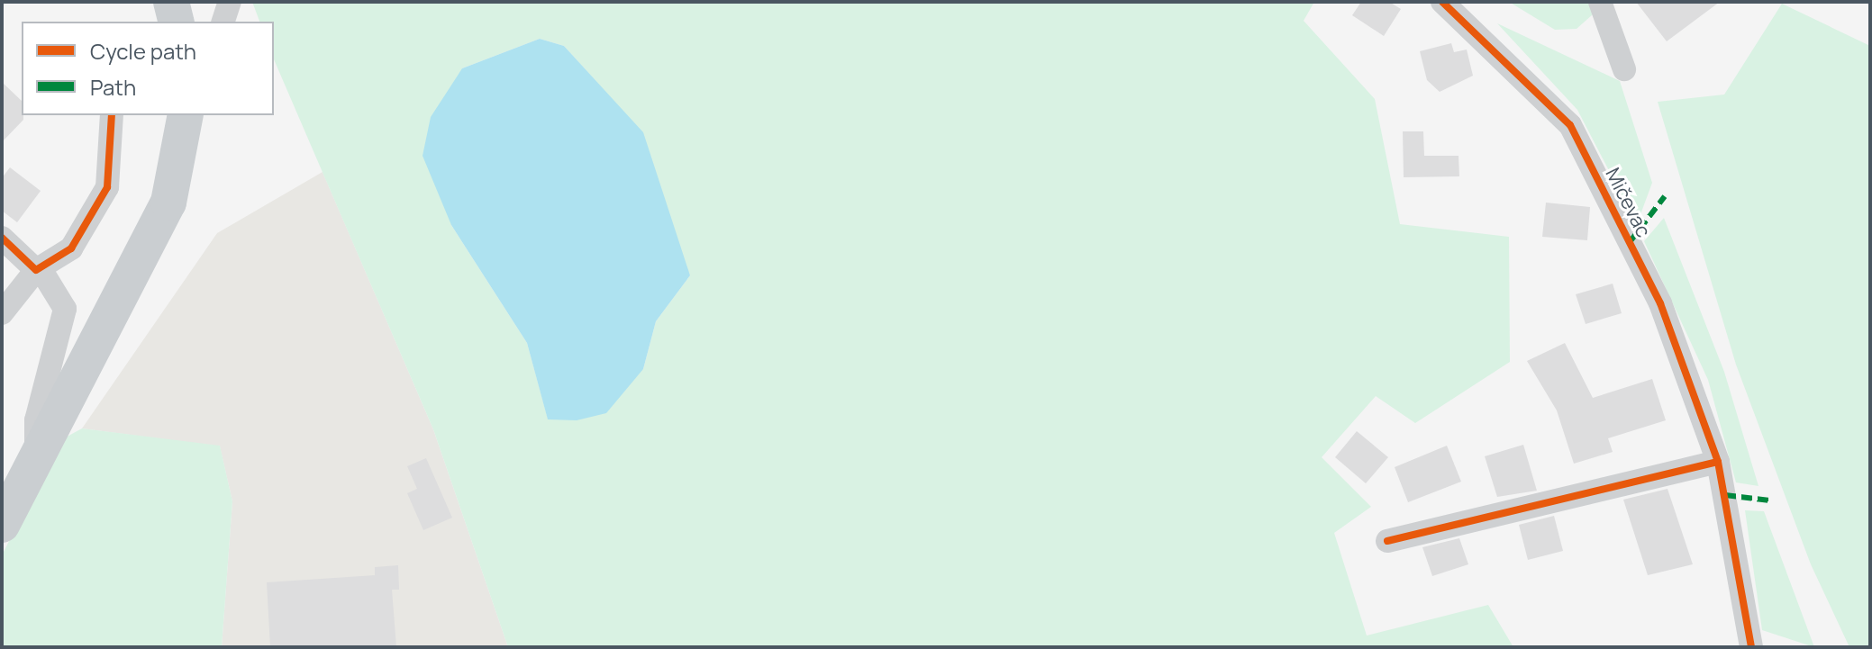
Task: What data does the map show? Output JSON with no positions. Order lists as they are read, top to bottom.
{
  "streets": {
    "street": ["Mičevac"]
  },
  "legend": ["Cycle path", "Path"]
}
